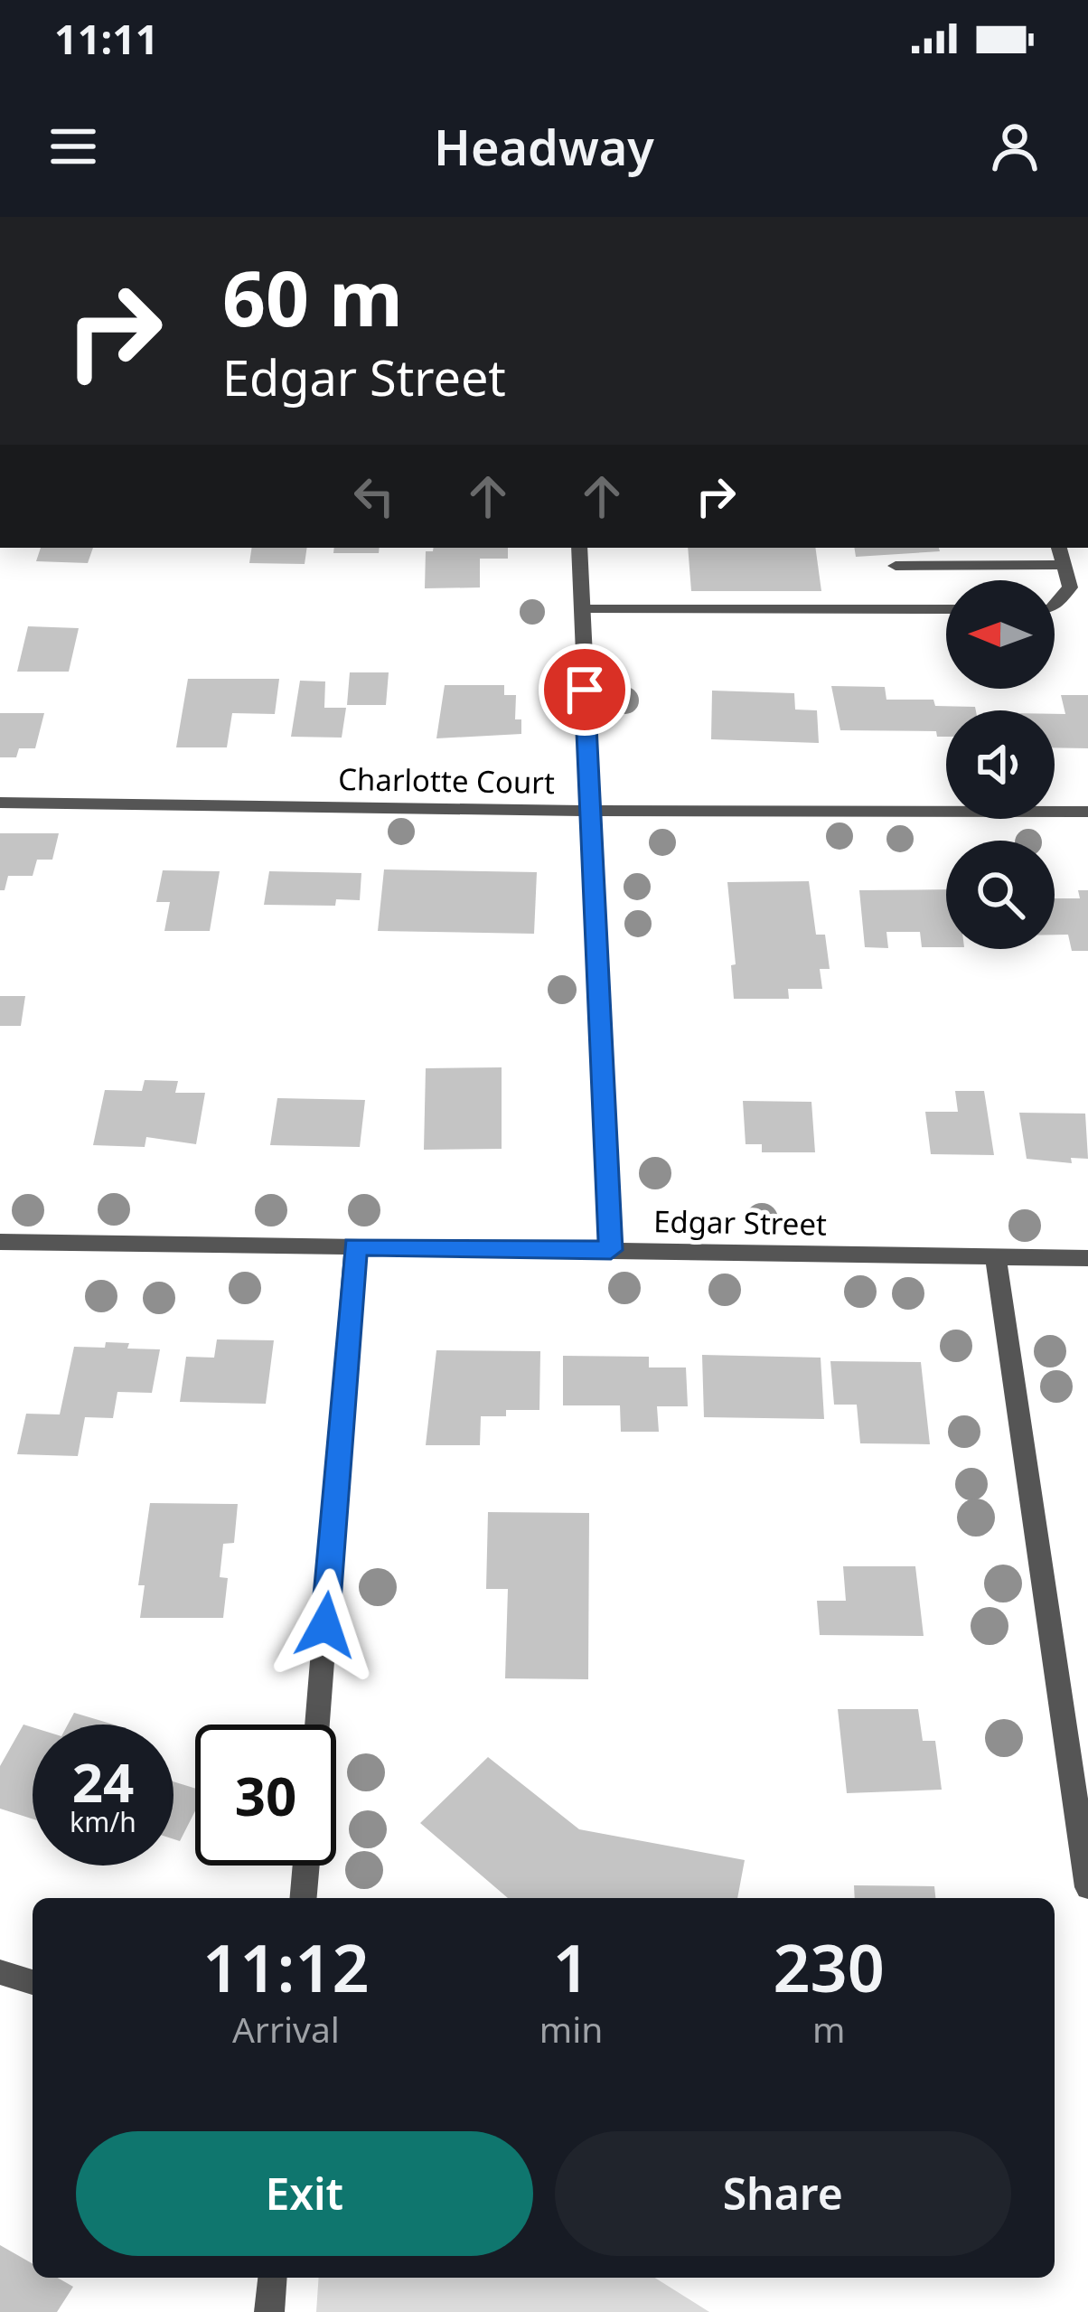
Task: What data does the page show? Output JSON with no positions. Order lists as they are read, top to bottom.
{
  "streets": {
    "street": ["Charlotte Court", "Edgar Street"]
  },
  "north": "left",
  "page": {
    "status": "11:11",
    "header": "Headway",
    "turn": ["60 m", "Edgar Street"],
    "speed": "24 km/h",
    "limit": "30",
    "eta": [
      "11:12",
      "Arrival",
      "1",
      "min",
      "230",
      "m"
    ],
    "buttons": ["Exit", "Share"]
  }
}
